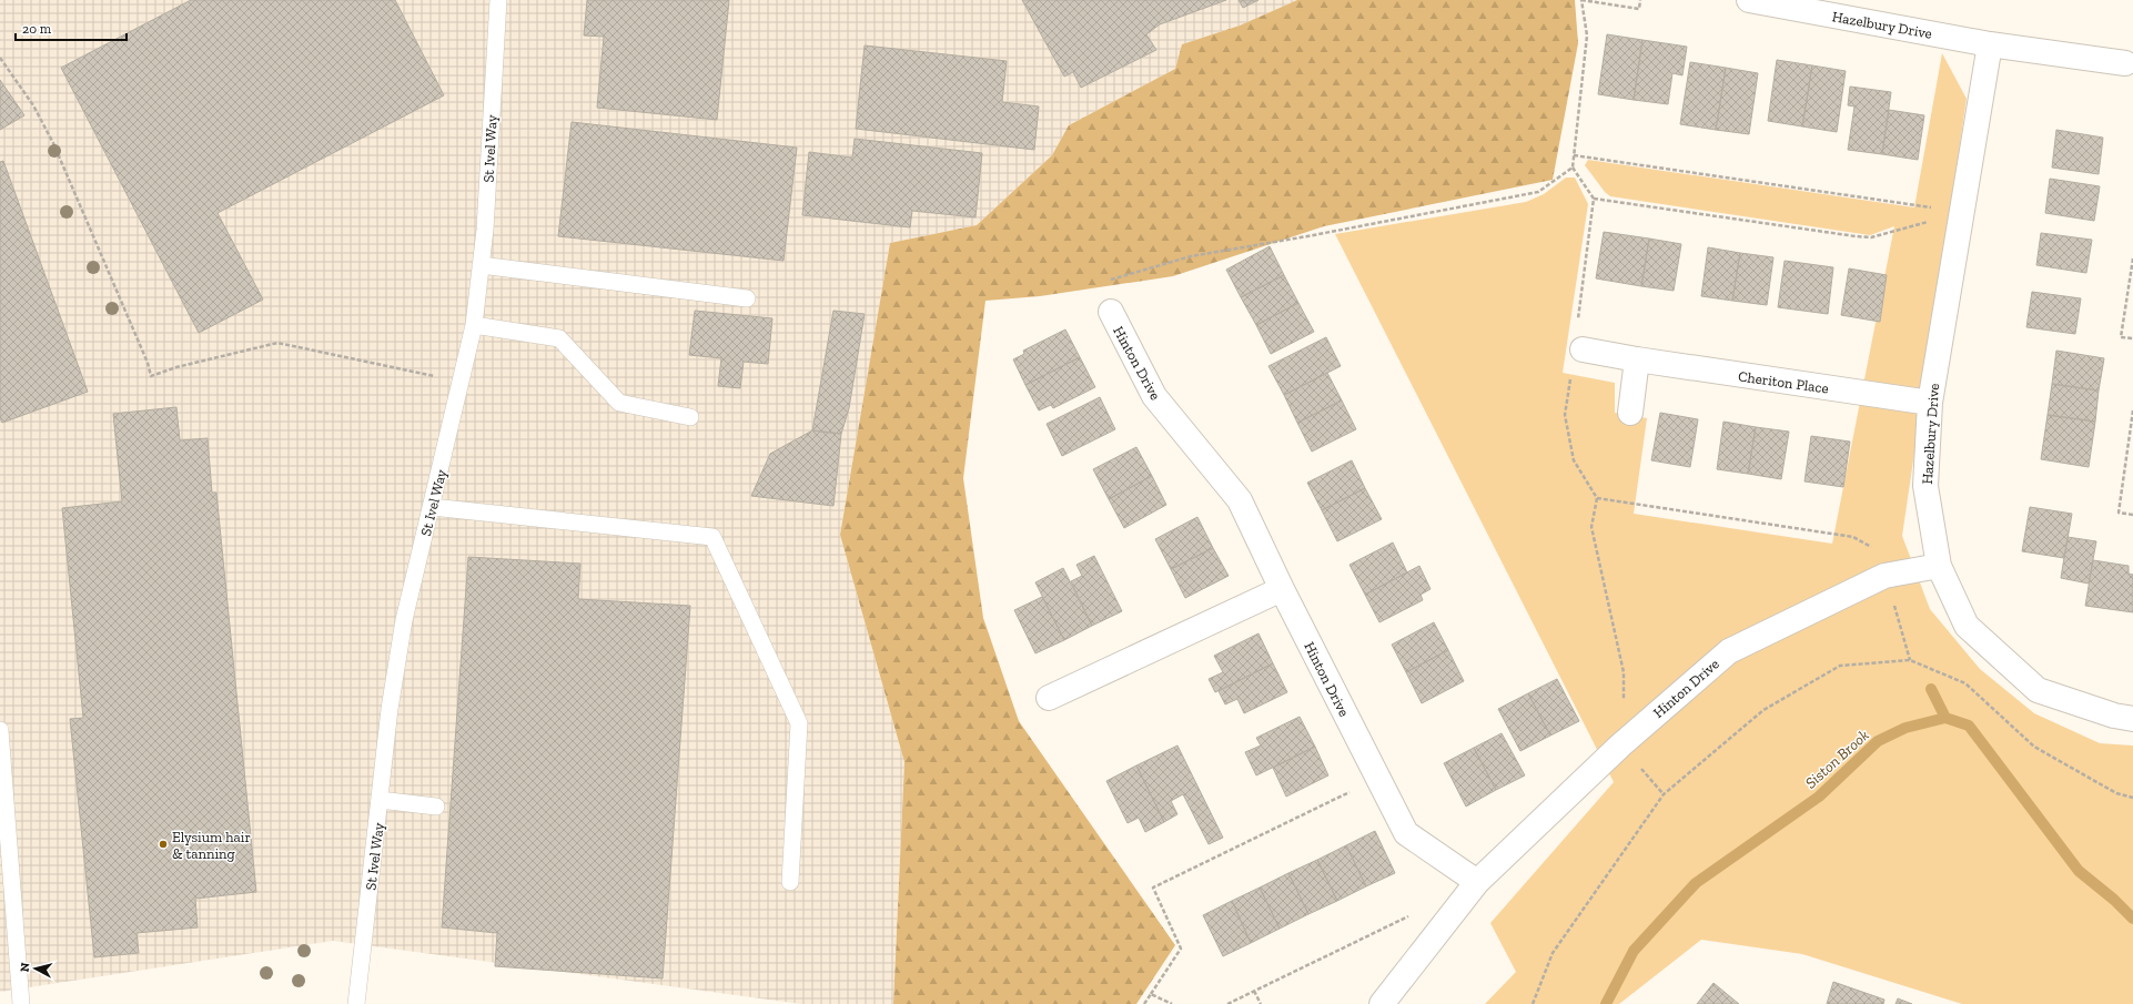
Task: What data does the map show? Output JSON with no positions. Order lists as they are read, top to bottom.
{
  "streets": {
    "street": ["Hazelbury Drive", "Hinton Drive", "Cheriton Place"],
    "lane": ["St Ivel Way"]
  },
  "crossings": [
    ["Hazelbury Drive", "Hinton Drive"],
    ["Hazelbury Drive", "Cheriton Place"]
  ],
  "water": ["Siston Brook"],
  "places": ["Elysium hair & tanning"],
  "scale_bar": "20 m",
  "north": "left"
}
